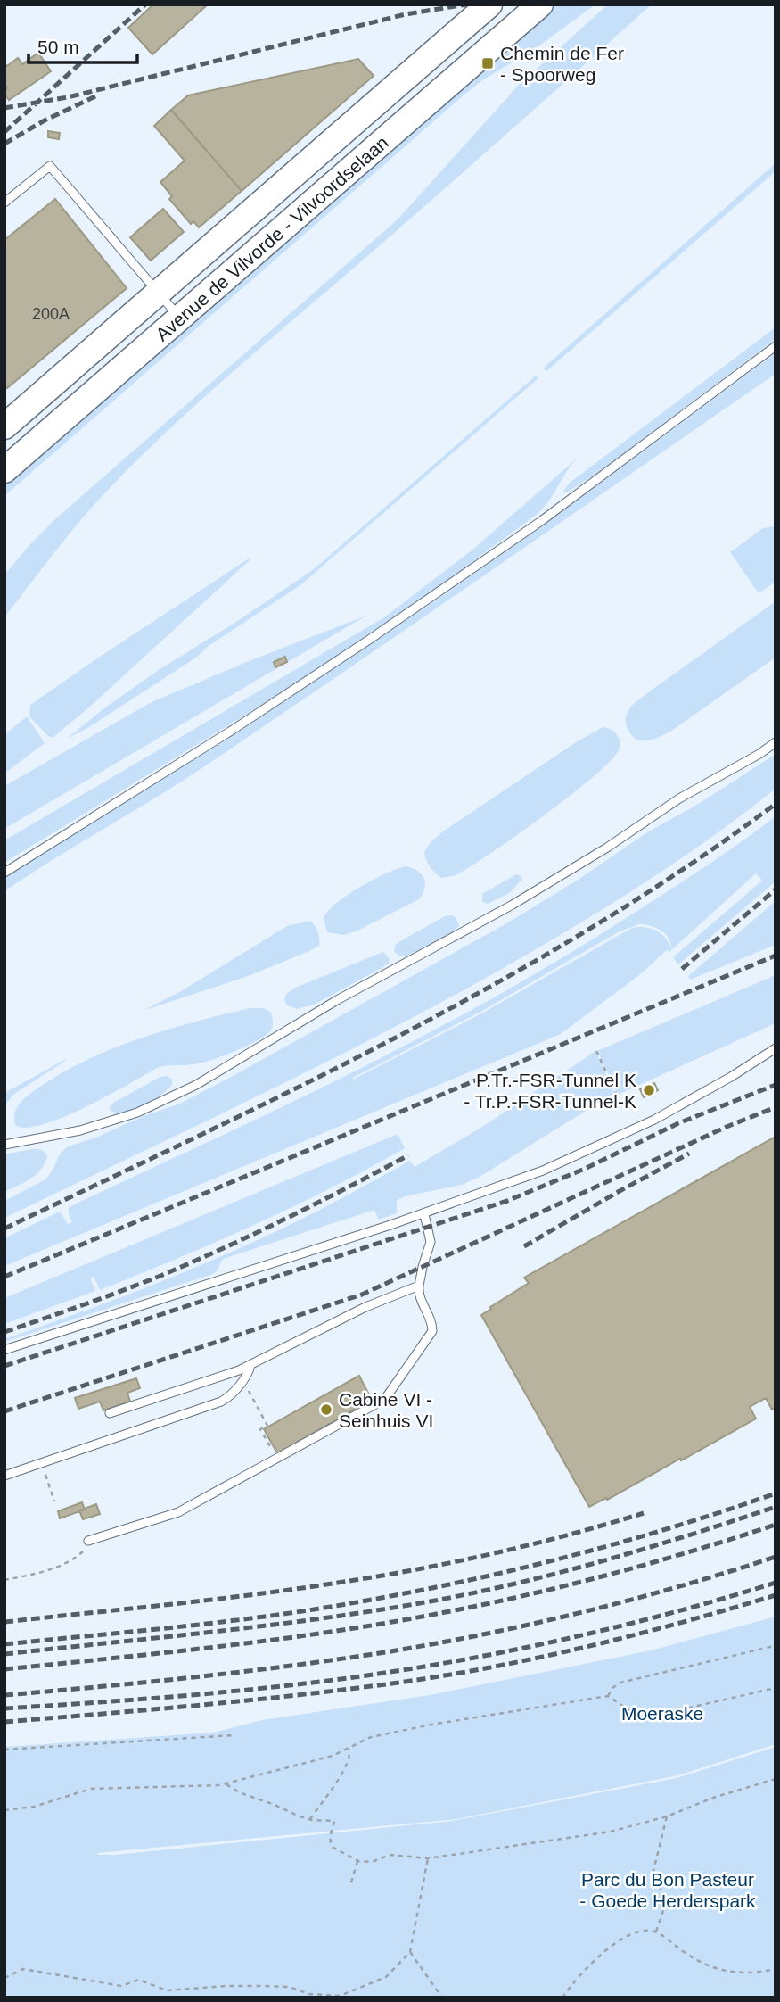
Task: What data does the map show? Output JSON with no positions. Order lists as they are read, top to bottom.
{
  "streets": {
    "main road": ["Avenue de Vilvorde - Vilvoordselaan"]
  },
  "parks": ["Moeraske", "Parc du Bon Pasteur - Goede Herderspark"],
  "places": {
    "transit": ["Chemin de Fer - Spoorweg"],
    "other": ["P.Tr.-FSR-Tunnel K - Tr.P.-FSR-Tunnel-K", "Cabine VI - Seinhuis VI"]
  },
  "house_numbers": ["200A"],
  "scale_bar": "50 m"
}
